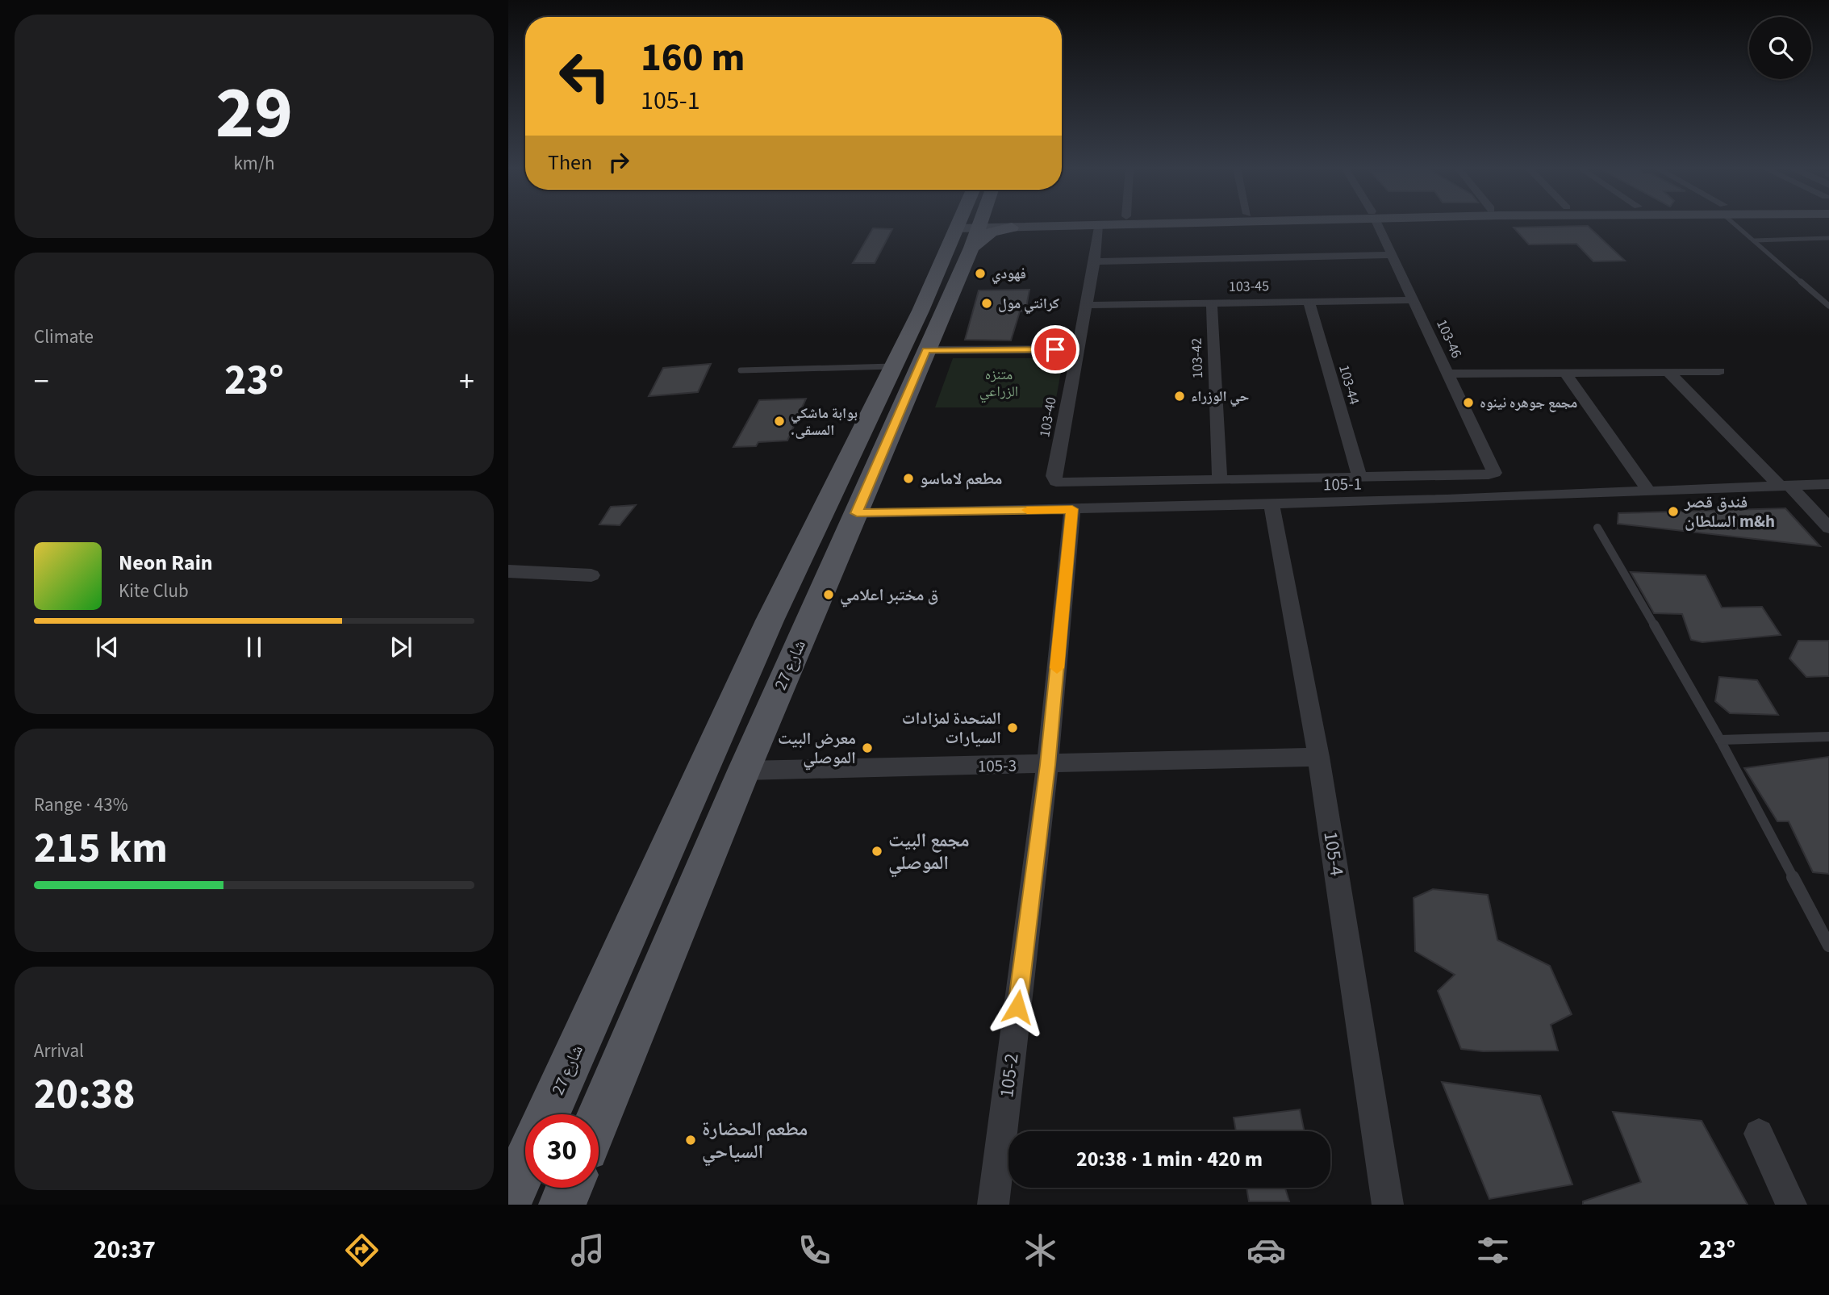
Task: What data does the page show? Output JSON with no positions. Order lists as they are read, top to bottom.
{
  "streets": {
    "main road": ["شارع 27"],
    "street": [
      "103-45",
      "103-46",
      "103-42",
      "103-44",
      "103-40",
      "105-1",
      "105-3",
      "105-4",
      "105-2"
    ]
  },
  "crossings": [
    ["103-45", "103-46"],
    ["103-45", "103-42"],
    ["103-45", "103-44"],
    ["103-45", "103-40"],
    ["105-1", "شارع 27"],
    ["105-1", "105-4"],
    ["105-1", "105-2"],
    ["شارع 27", "105-3"],
    ["105-3", "105-4"],
    ["105-3", "105-2"]
  ],
  "parks": ["متنزه الزراعي"],
  "places": [
    "فهودي",
    "كرانتي مول",
    "حي الوزراء",
    "مجمع جوهره نينوه",
    "بوابة ماشكي .المسقى",
    "مطعم لاماسو",
    "فندق قصر السلطان m&h",
    "ق مختبر اعلامي",
    "المتحدة لمزادات السيارات",
    "معرض البيت الموصلي",
    "مجمع البيت الموصلي",
    "مطعم الحضارة السياحي"
  ],
  "page": {
    "tile": [
      ["29", "km/h"],
      "Climate",
      ["Range · 43%", "215 km"],
      ["Arrival", "20:38"]
    ],
    "turn": ["160 m", "105-1"],
    "then": "Then",
    "heat": ["−", "23°", "+"],
    "song": ["Neon Rain", "Kite Club"],
    "limit": "30",
    "trip": "20:38 · 1 min · 420 m",
    "tabs": ["20:37", "23°"]
  }
}
